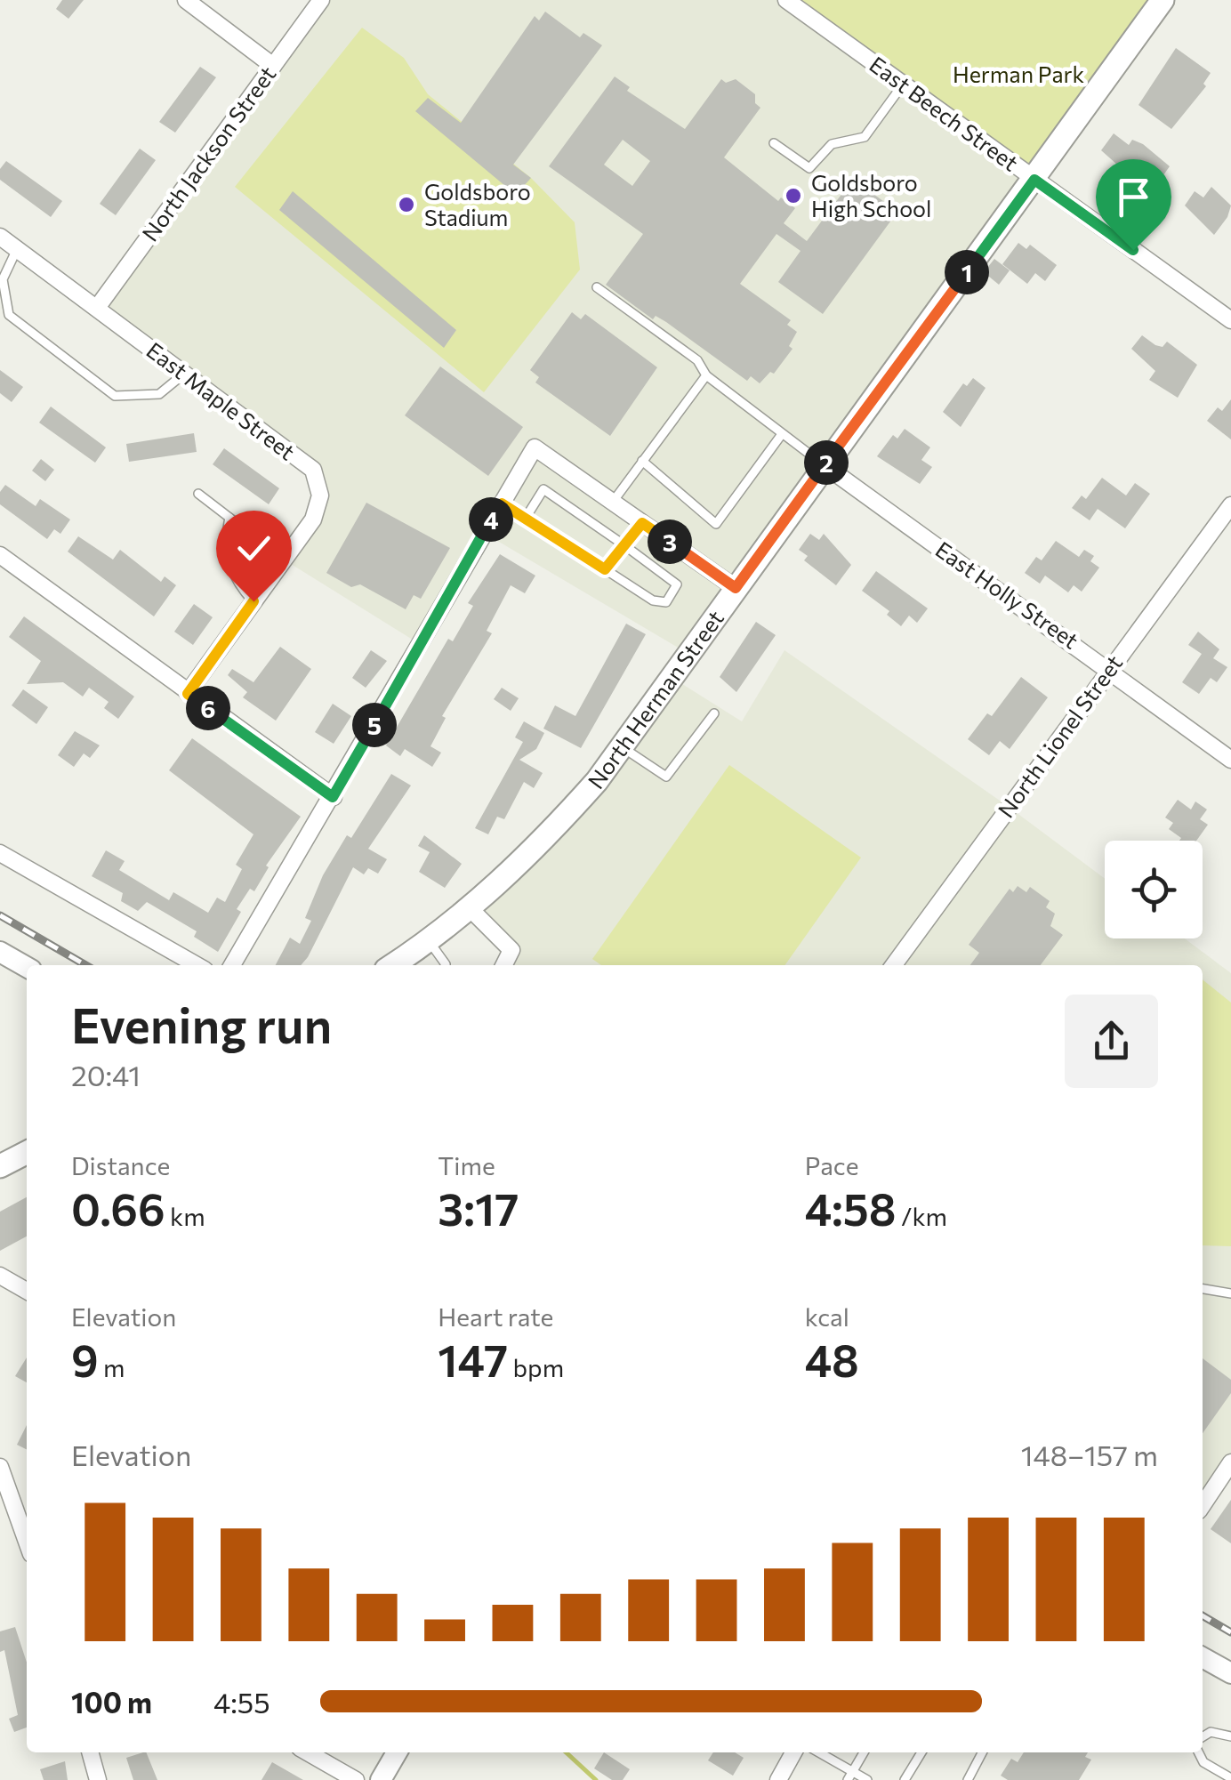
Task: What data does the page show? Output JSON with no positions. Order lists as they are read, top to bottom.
{
  "streets": {
    "main road": ["North Herman Street"],
    "street": [
      "East Beech Street",
      "North Jackson Street",
      "East Maple Street",
      "East Holly Street",
      "North Lionel Street"
    ]
  },
  "crossings": [
    ["East Beech Street", "North Herman Street"],
    ["North Jackson Street", "East Maple Street"],
    ["East Holly Street", "North Herman Street"],
    ["East Holly Street", "North Lionel Street"]
  ],
  "parks": ["Herman Park"],
  "places": ["Goldsboro High School", "Goldsboro Stadium"],
  "page": {
    "pins": [
      "1",
      "2",
      "4",
      "3",
      "6",
      "5"
    ],
    "heading": ["Evening run", "20:41"],
    "stats": [
      ["Distance", "0.66 km"],
      ["Time", "3:17"],
      ["Pace", "4:58 /km"],
      ["Elevation", "9 m"],
      ["Heart rate", "147 bpm"],
      ["kcal", "48"]
    ],
    "chart": ["Elevation", "148–157 m"],
    "list": [
      {
        "name": "100 m",
        "note": "4:55"
      }
    ]
  }
}
